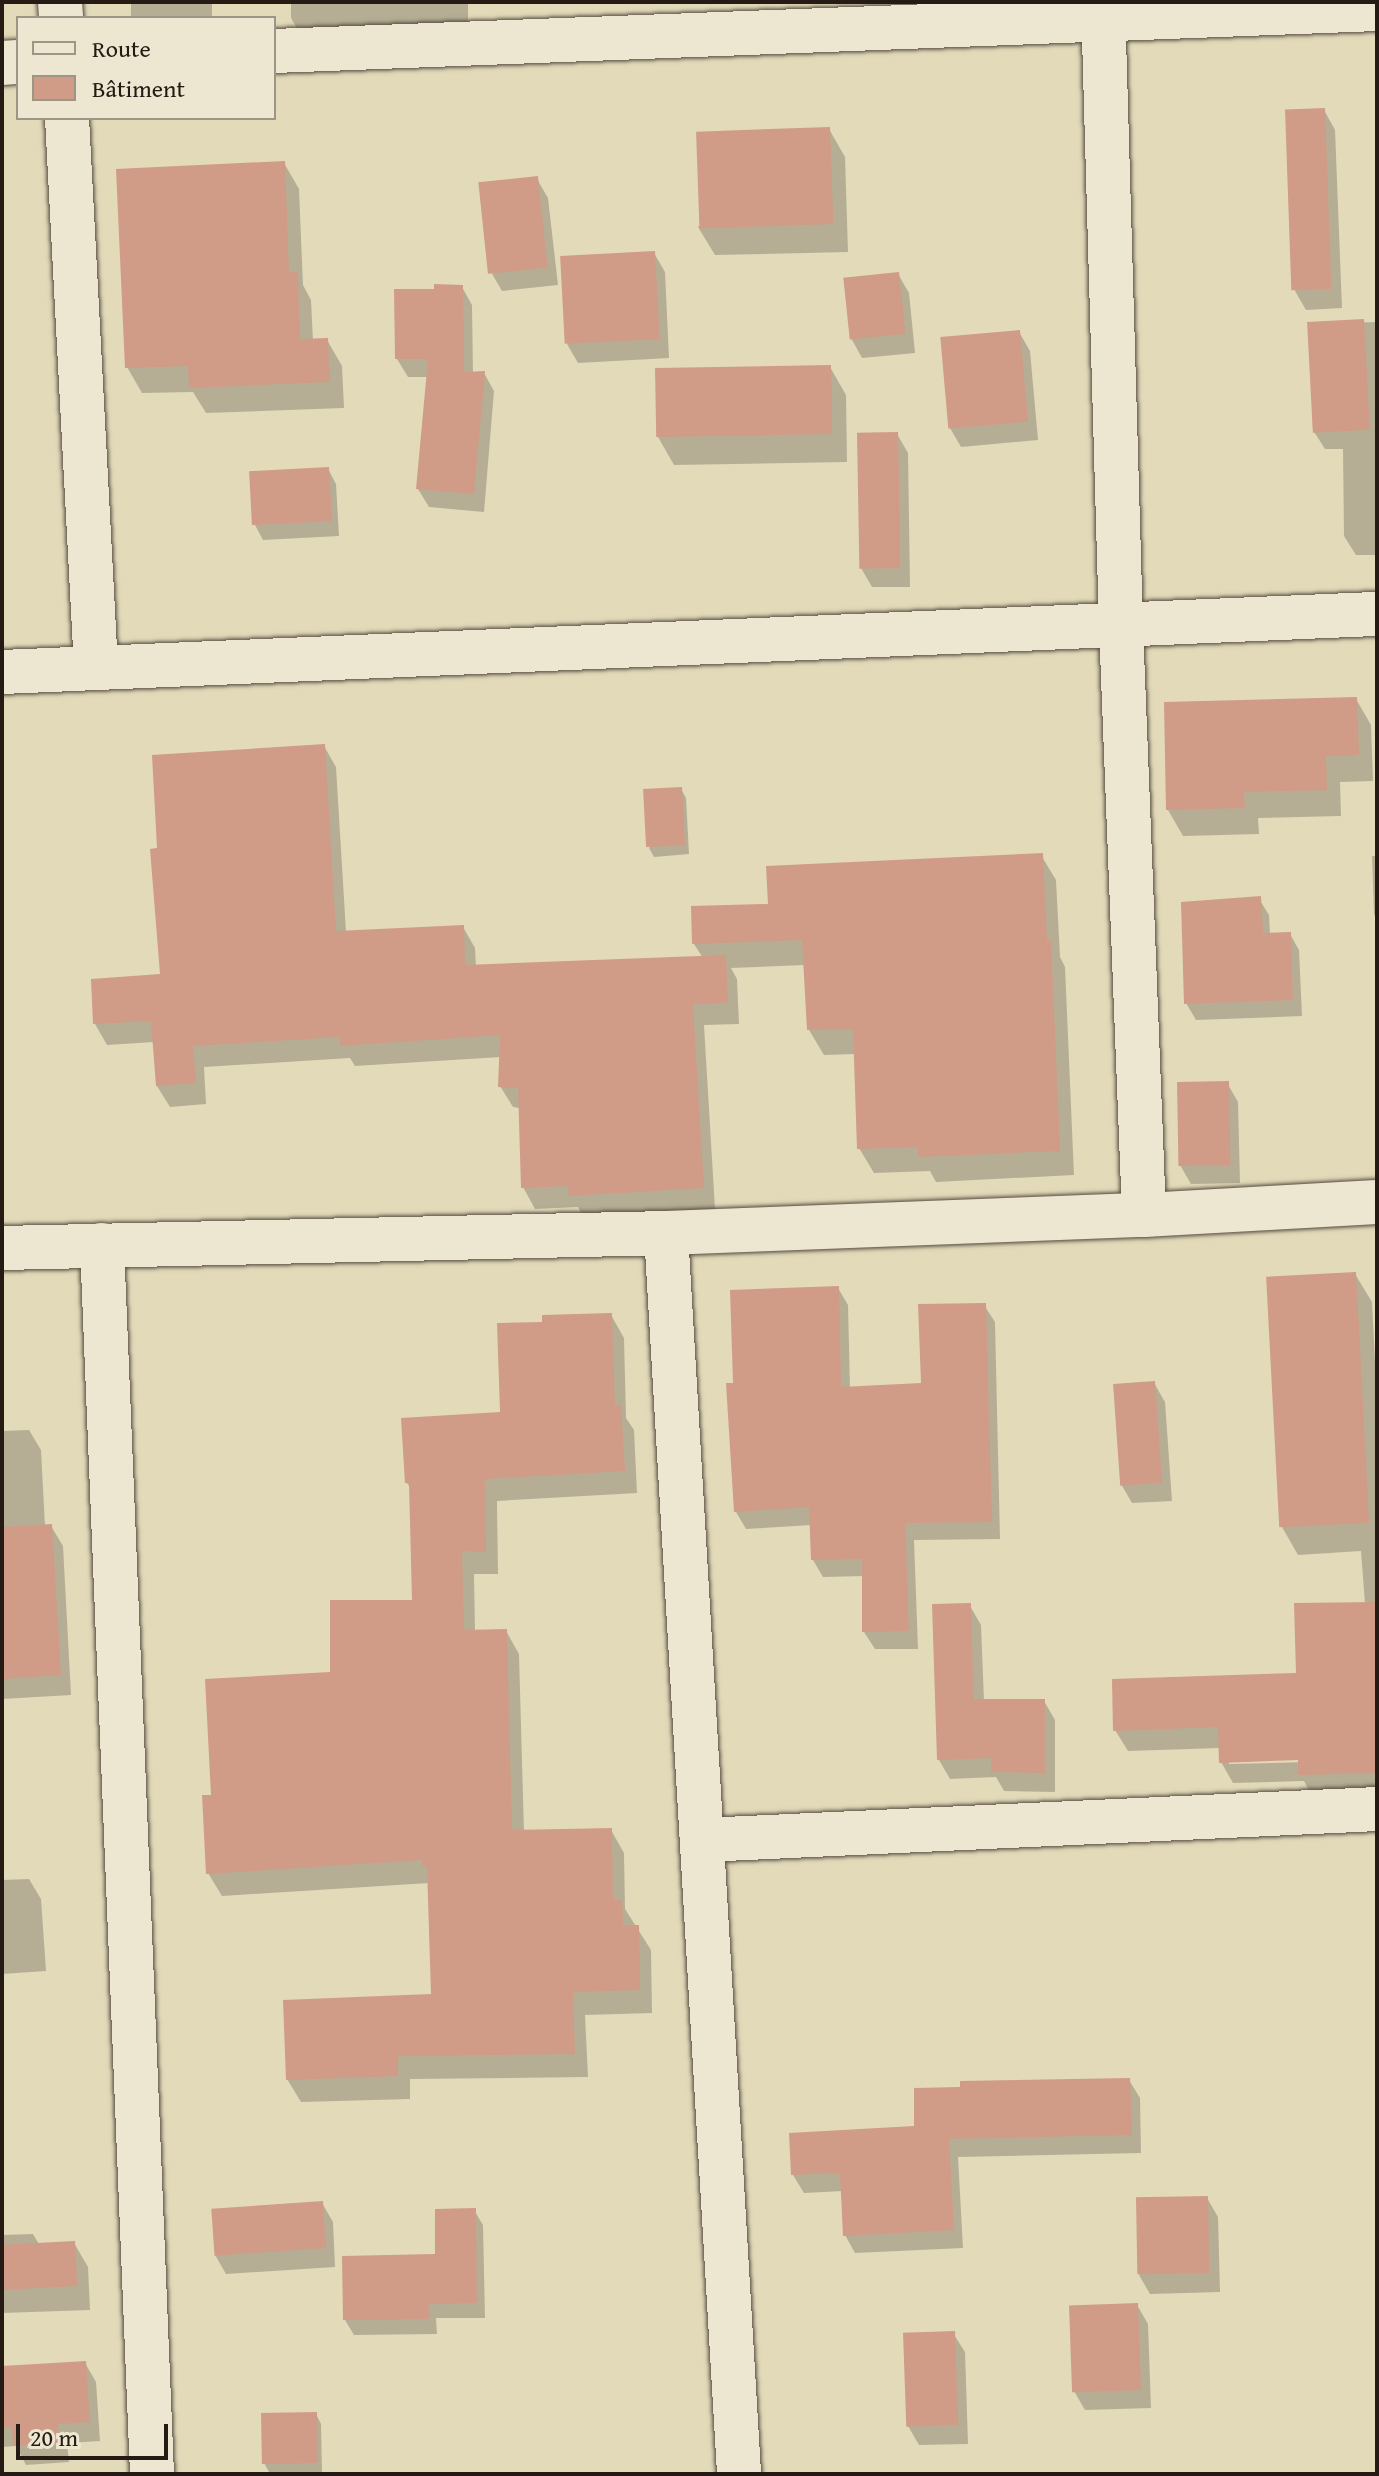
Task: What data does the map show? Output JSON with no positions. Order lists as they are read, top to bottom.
{
  "legend": ["Route", "Bâtiment"],
  "scale_bar": "20 m"
}
